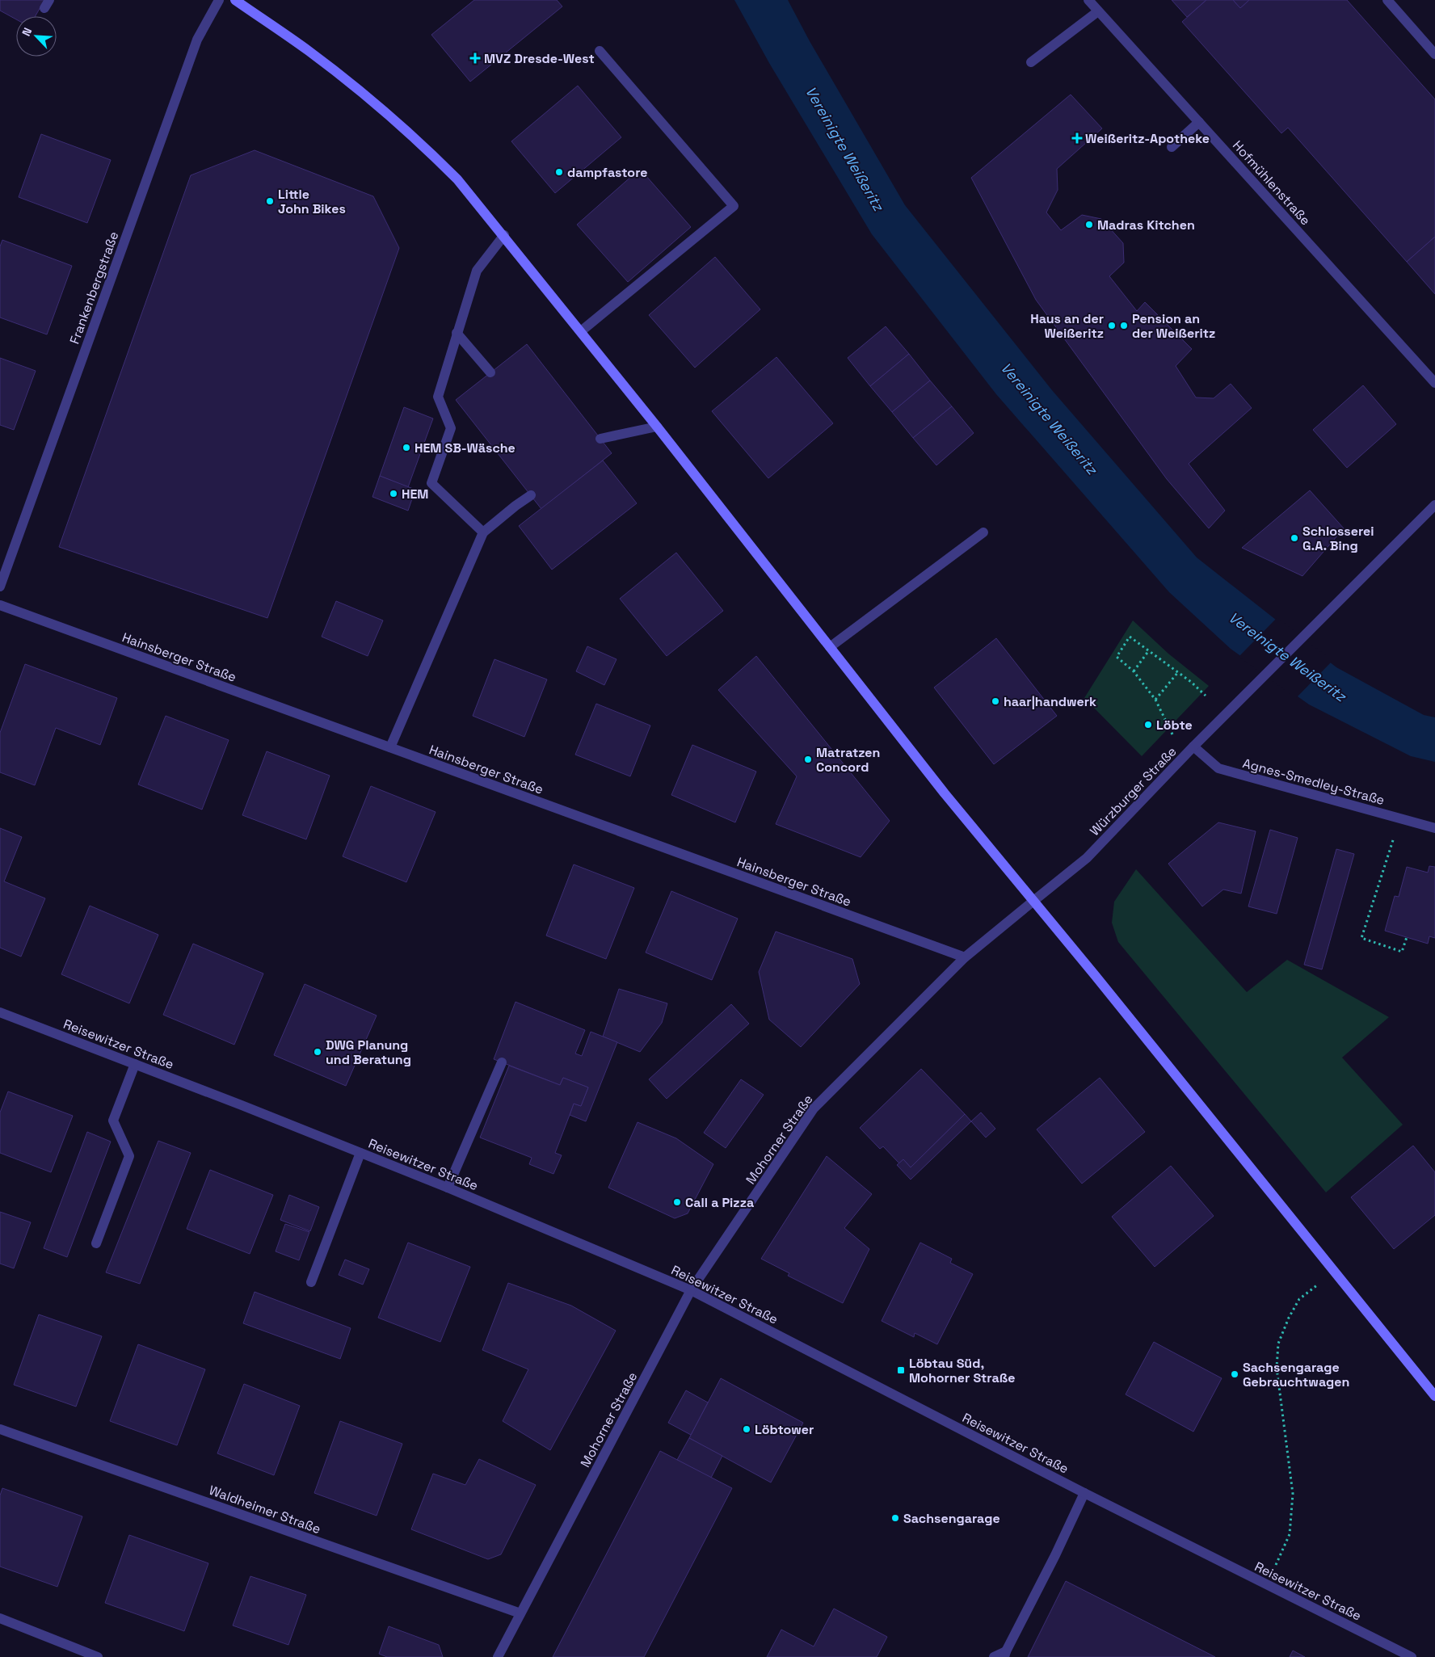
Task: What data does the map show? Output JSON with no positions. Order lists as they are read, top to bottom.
{
  "streets": {
    "street": [
      "Hofmühlenstraße",
      "Frankenbergstraße",
      "Hainsberger Straße",
      "Agnes-Smedley-Straße",
      "Würzburger Straße",
      "Reisewitzer Straße",
      "Mohorner Straße",
      "Waldheimer Straße"
    ]
  },
  "crossings": [
    ["Hainsberger Straße", "Mohorner Straße"],
    ["Agnes-Smedley-Straße", "Würzburger Straße"],
    ["Würzburger Straße", "Mohorner Straße"],
    ["Reisewitzer Straße", "Mohorner Straße"],
    ["Mohorner Straße", "Waldheimer Straße"]
  ],
  "water": ["Vereinigte Weißeritz"],
  "places": {
    "health": ["MVZ Dresde-West", "Weißeritz-Apotheke"],
    "other": [
      "dampfastore",
      "Little John Bikes",
      "Madras Kitchen",
      "Haus an der Weißeritz",
      "Pension an der Weißeritz",
      "HEM SB-Wäsche",
      "HEM",
      "Schlosserei G.A. Bing",
      "haar|handwerk",
      "Löbte",
      "Matratzen Concord",
      "DWG Planung und Beratung",
      "Call a Pizza",
      "Sachsengarage Gebrauchtwagen",
      "Löbtower",
      "Sachsengarage"
    ],
    "transit": ["Löbtau Süd, Mohorner Straße"]
  },
  "north": "top left"
}
